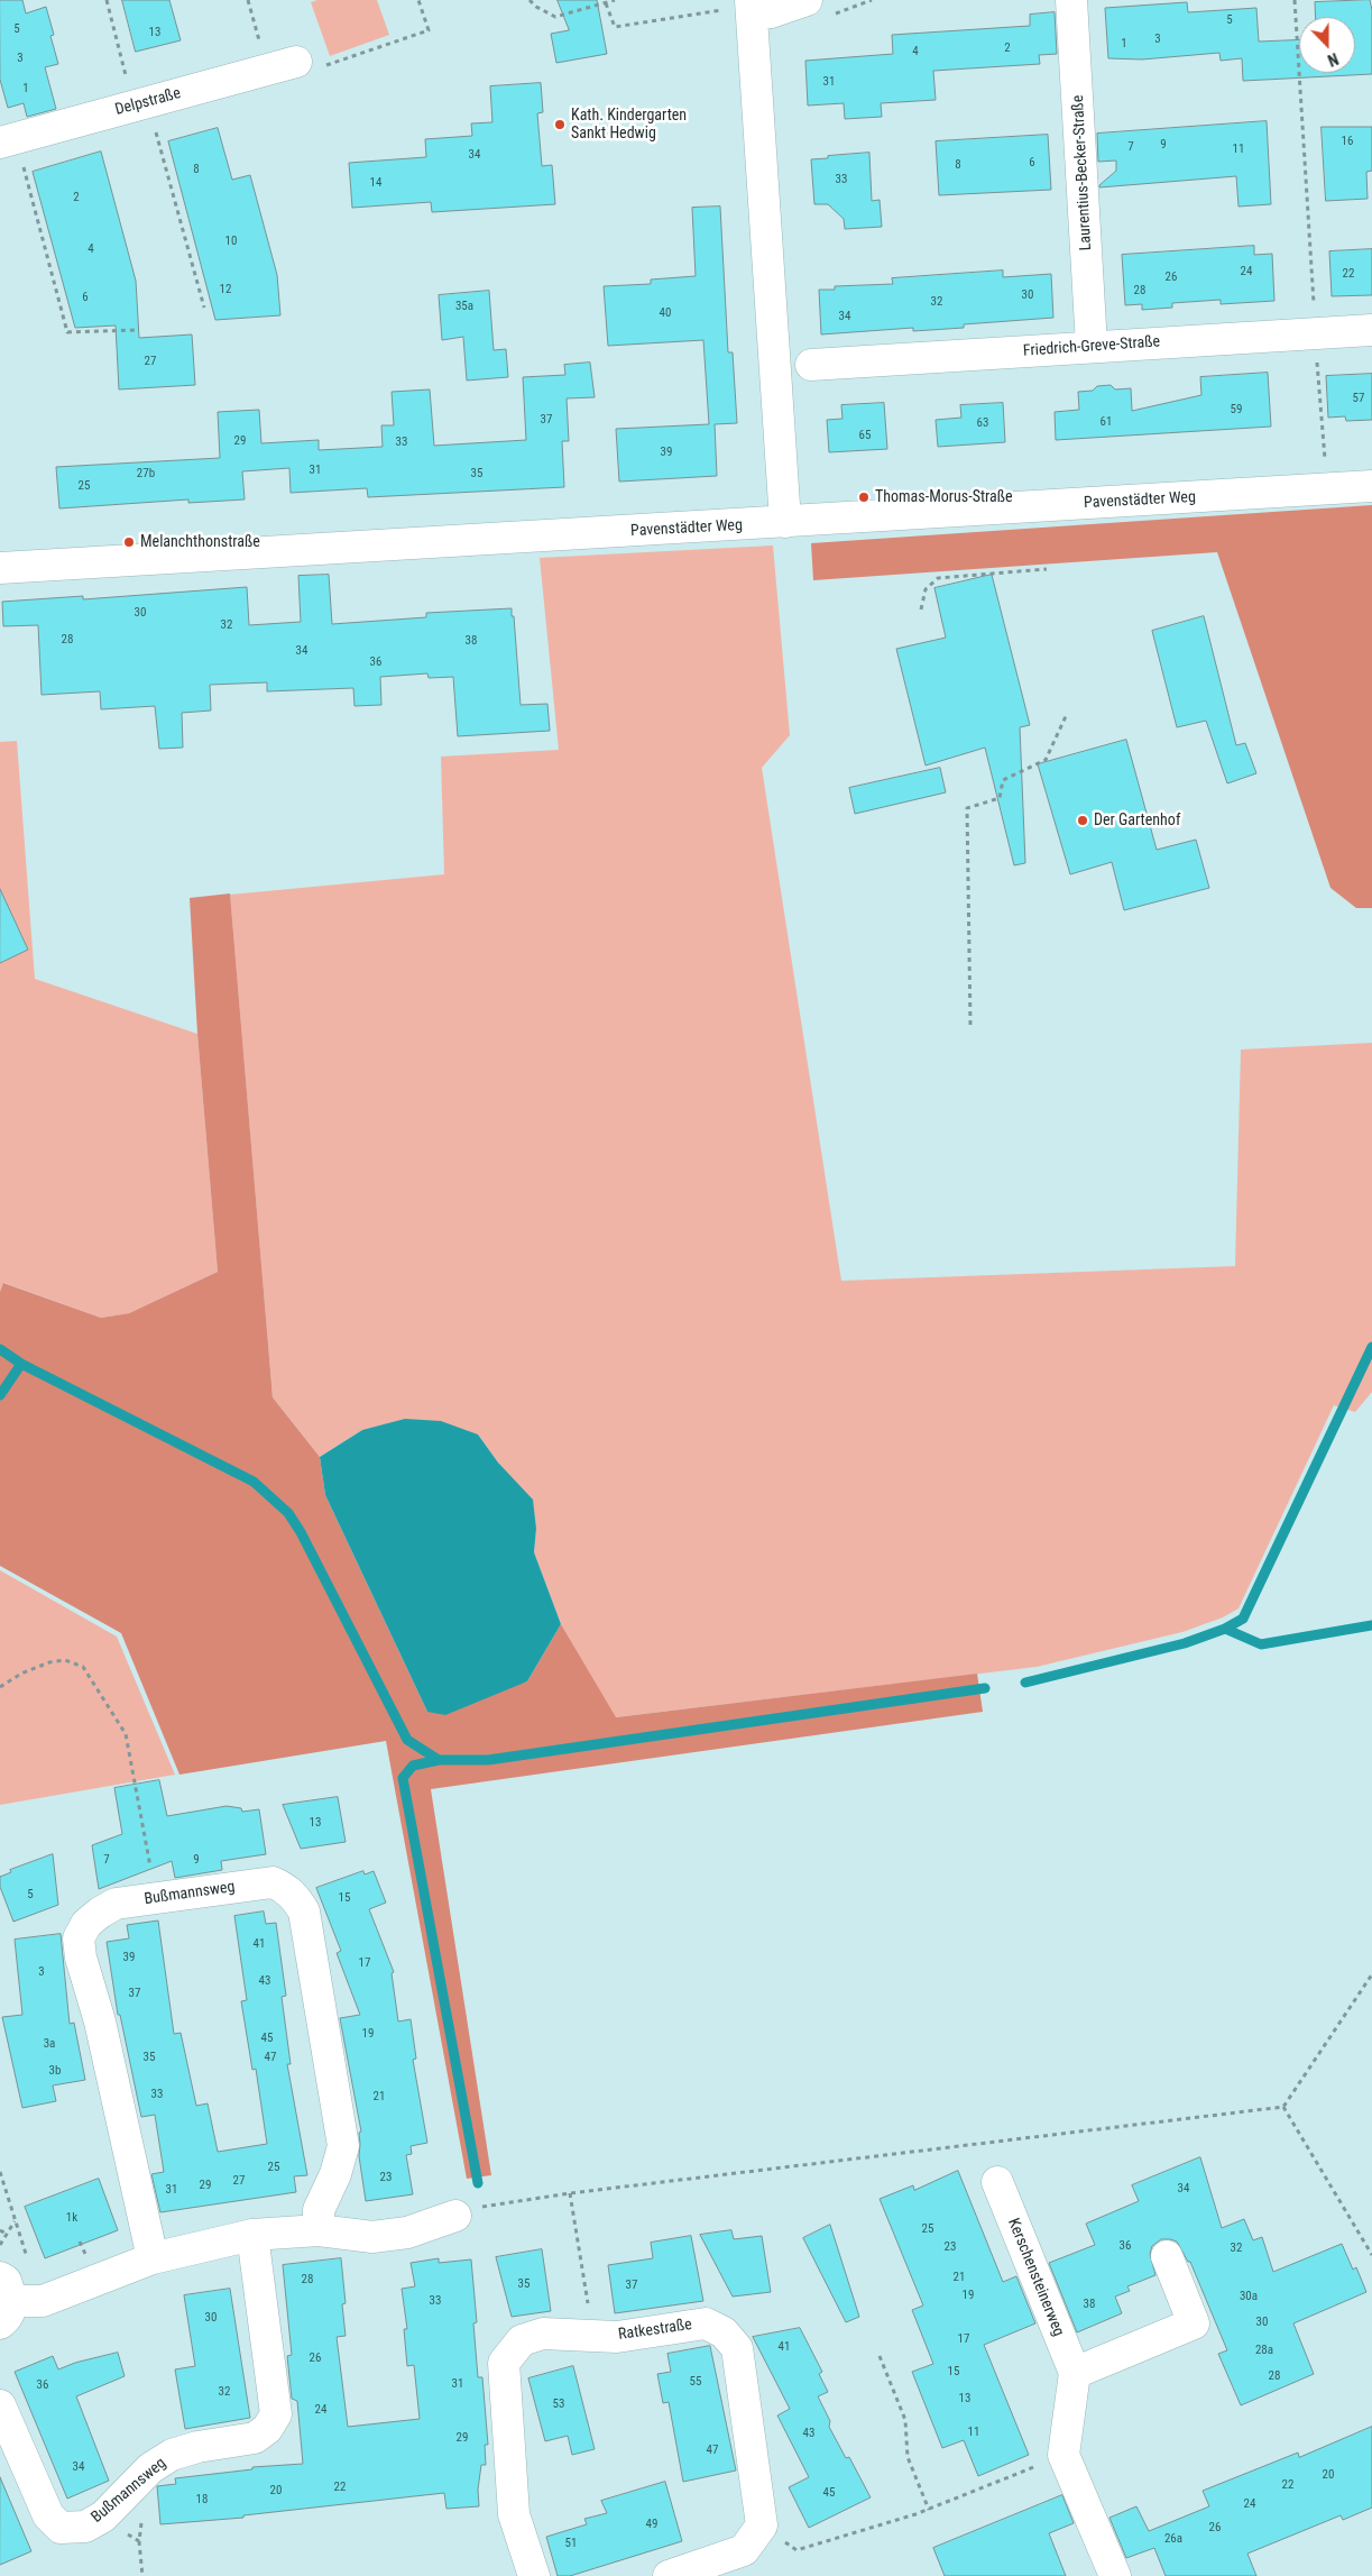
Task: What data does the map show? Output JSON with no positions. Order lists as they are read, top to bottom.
{
  "streets": {
    "street": [
      "Delpstraße",
      "Laurentius-Becker-Straße",
      "Friedrich-Greve-Straße",
      "Pavenstädter Weg",
      "Bußmannsweg",
      "Kerschensteinerweg",
      "Ratkestraße"
    ]
  },
  "crossings": [
    ["Laurentius-Becker-Straße", "Friedrich-Greve-Straße"]
  ],
  "places": [
    "Kath. Kindergarten Sankt Hedwig",
    "Thomas-Morus-Straße",
    "Melanchthonstraße",
    "Der Gartenhof"
  ],
  "house_numbers": [
    "5",
    "5",
    "13",
    "3",
    "1",
    "2",
    "4",
    "3",
    "31",
    "1",
    "16",
    "9",
    "7",
    "11",
    "34",
    "6",
    "8",
    "8",
    "33",
    "14",
    "2",
    "10",
    "4",
    "24",
    "22",
    "26",
    "12",
    "28",
    "30",
    "6",
    "32",
    "35a",
    "40",
    "34",
    "27",
    "57",
    "59",
    "37",
    "61",
    "63",
    "65",
    "29",
    "33",
    "39",
    "31",
    "27b",
    "35",
    "25",
    "30",
    "32",
    "28",
    "38",
    "34",
    "36",
    "13",
    "7",
    "9",
    "5",
    "15",
    "41",
    "39",
    "17",
    "3",
    "43",
    "37",
    "19",
    "45",
    "3a",
    "35",
    "47",
    "3b",
    "33",
    "21",
    "25",
    "23",
    "27",
    "29",
    "34",
    "31",
    "1k",
    "25",
    "36",
    "23",
    "32",
    "21",
    "28",
    "35",
    "37",
    "19",
    "30a",
    "33",
    "38",
    "30",
    "30",
    "17",
    "41",
    "28a",
    "26",
    "15",
    "28",
    "55",
    "31",
    "36",
    "32",
    "13",
    "53",
    "24",
    "11",
    "43",
    "29",
    "47",
    "34",
    "20",
    "22",
    "22",
    "20",
    "45",
    "18",
    "24",
    "49",
    "26",
    "26a",
    "51"
  ],
  "north": "bottom"
}
